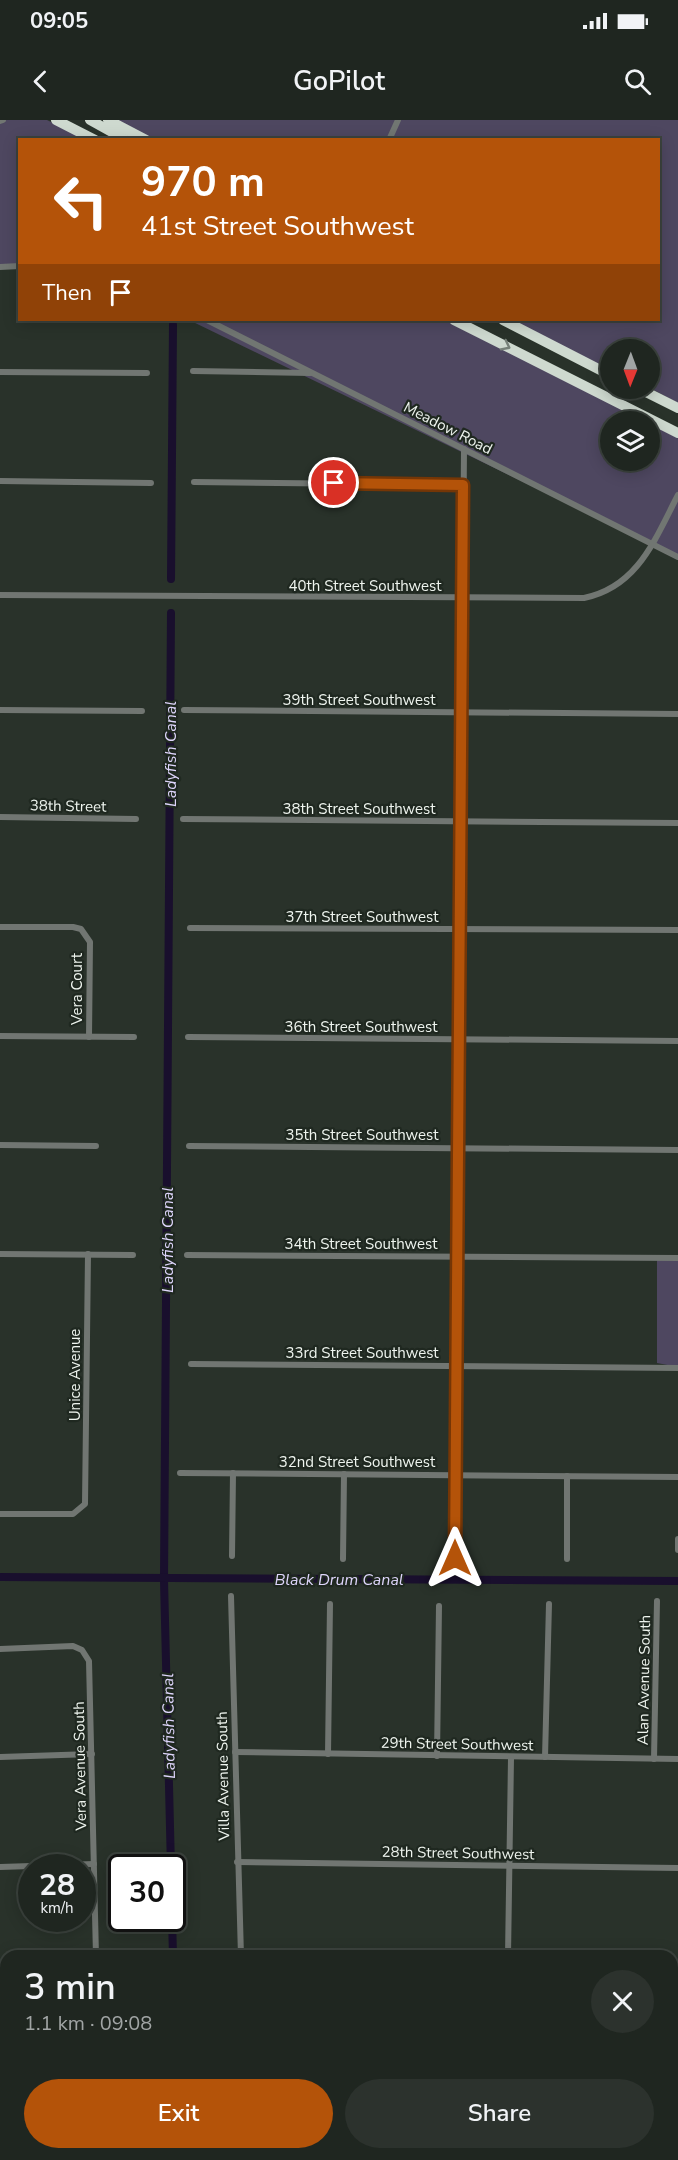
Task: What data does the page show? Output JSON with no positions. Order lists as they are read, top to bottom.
{
  "streets": {
    "street": [
      "Meadow Road",
      "40th Street Southwest",
      "39th Street Southwest",
      "38th Street",
      "38th Street Southwest",
      "37th Street Southwest",
      "Vera Court",
      "36th Street Southwest",
      "35th Street Southwest",
      "34th Street Southwest",
      "33rd Street Southwest",
      "Unice Avenue",
      "32nd Street Southwest",
      "Alan Avenue South",
      "29th Street Southwest",
      "Vera Avenue South",
      "Villa Avenue South",
      "28th Street Southwest"
    ]
  },
  "crossings": [
    ["Meadow Road", "40th Street Southwest"],
    ["Alan Avenue South", "29th Street Southwest"],
    ["29th Street Southwest", "Villa Avenue South"],
    ["Villa Avenue South", "28th Street Southwest"]
  ],
  "water": ["Ladyfish Canal", "Black Drum Canal"],
  "north": "bottom",
  "page": {
    "status": "09:05",
    "header": "GoPilot",
    "turn": ["970 m", "41st Street Southwest"],
    "then": "Then",
    "speed": "28 km/h",
    "limit": "30",
    "heading": ["3 min", "1.1 km · 09:08"],
    "buttons": ["Exit", "Share"]
  }
}
